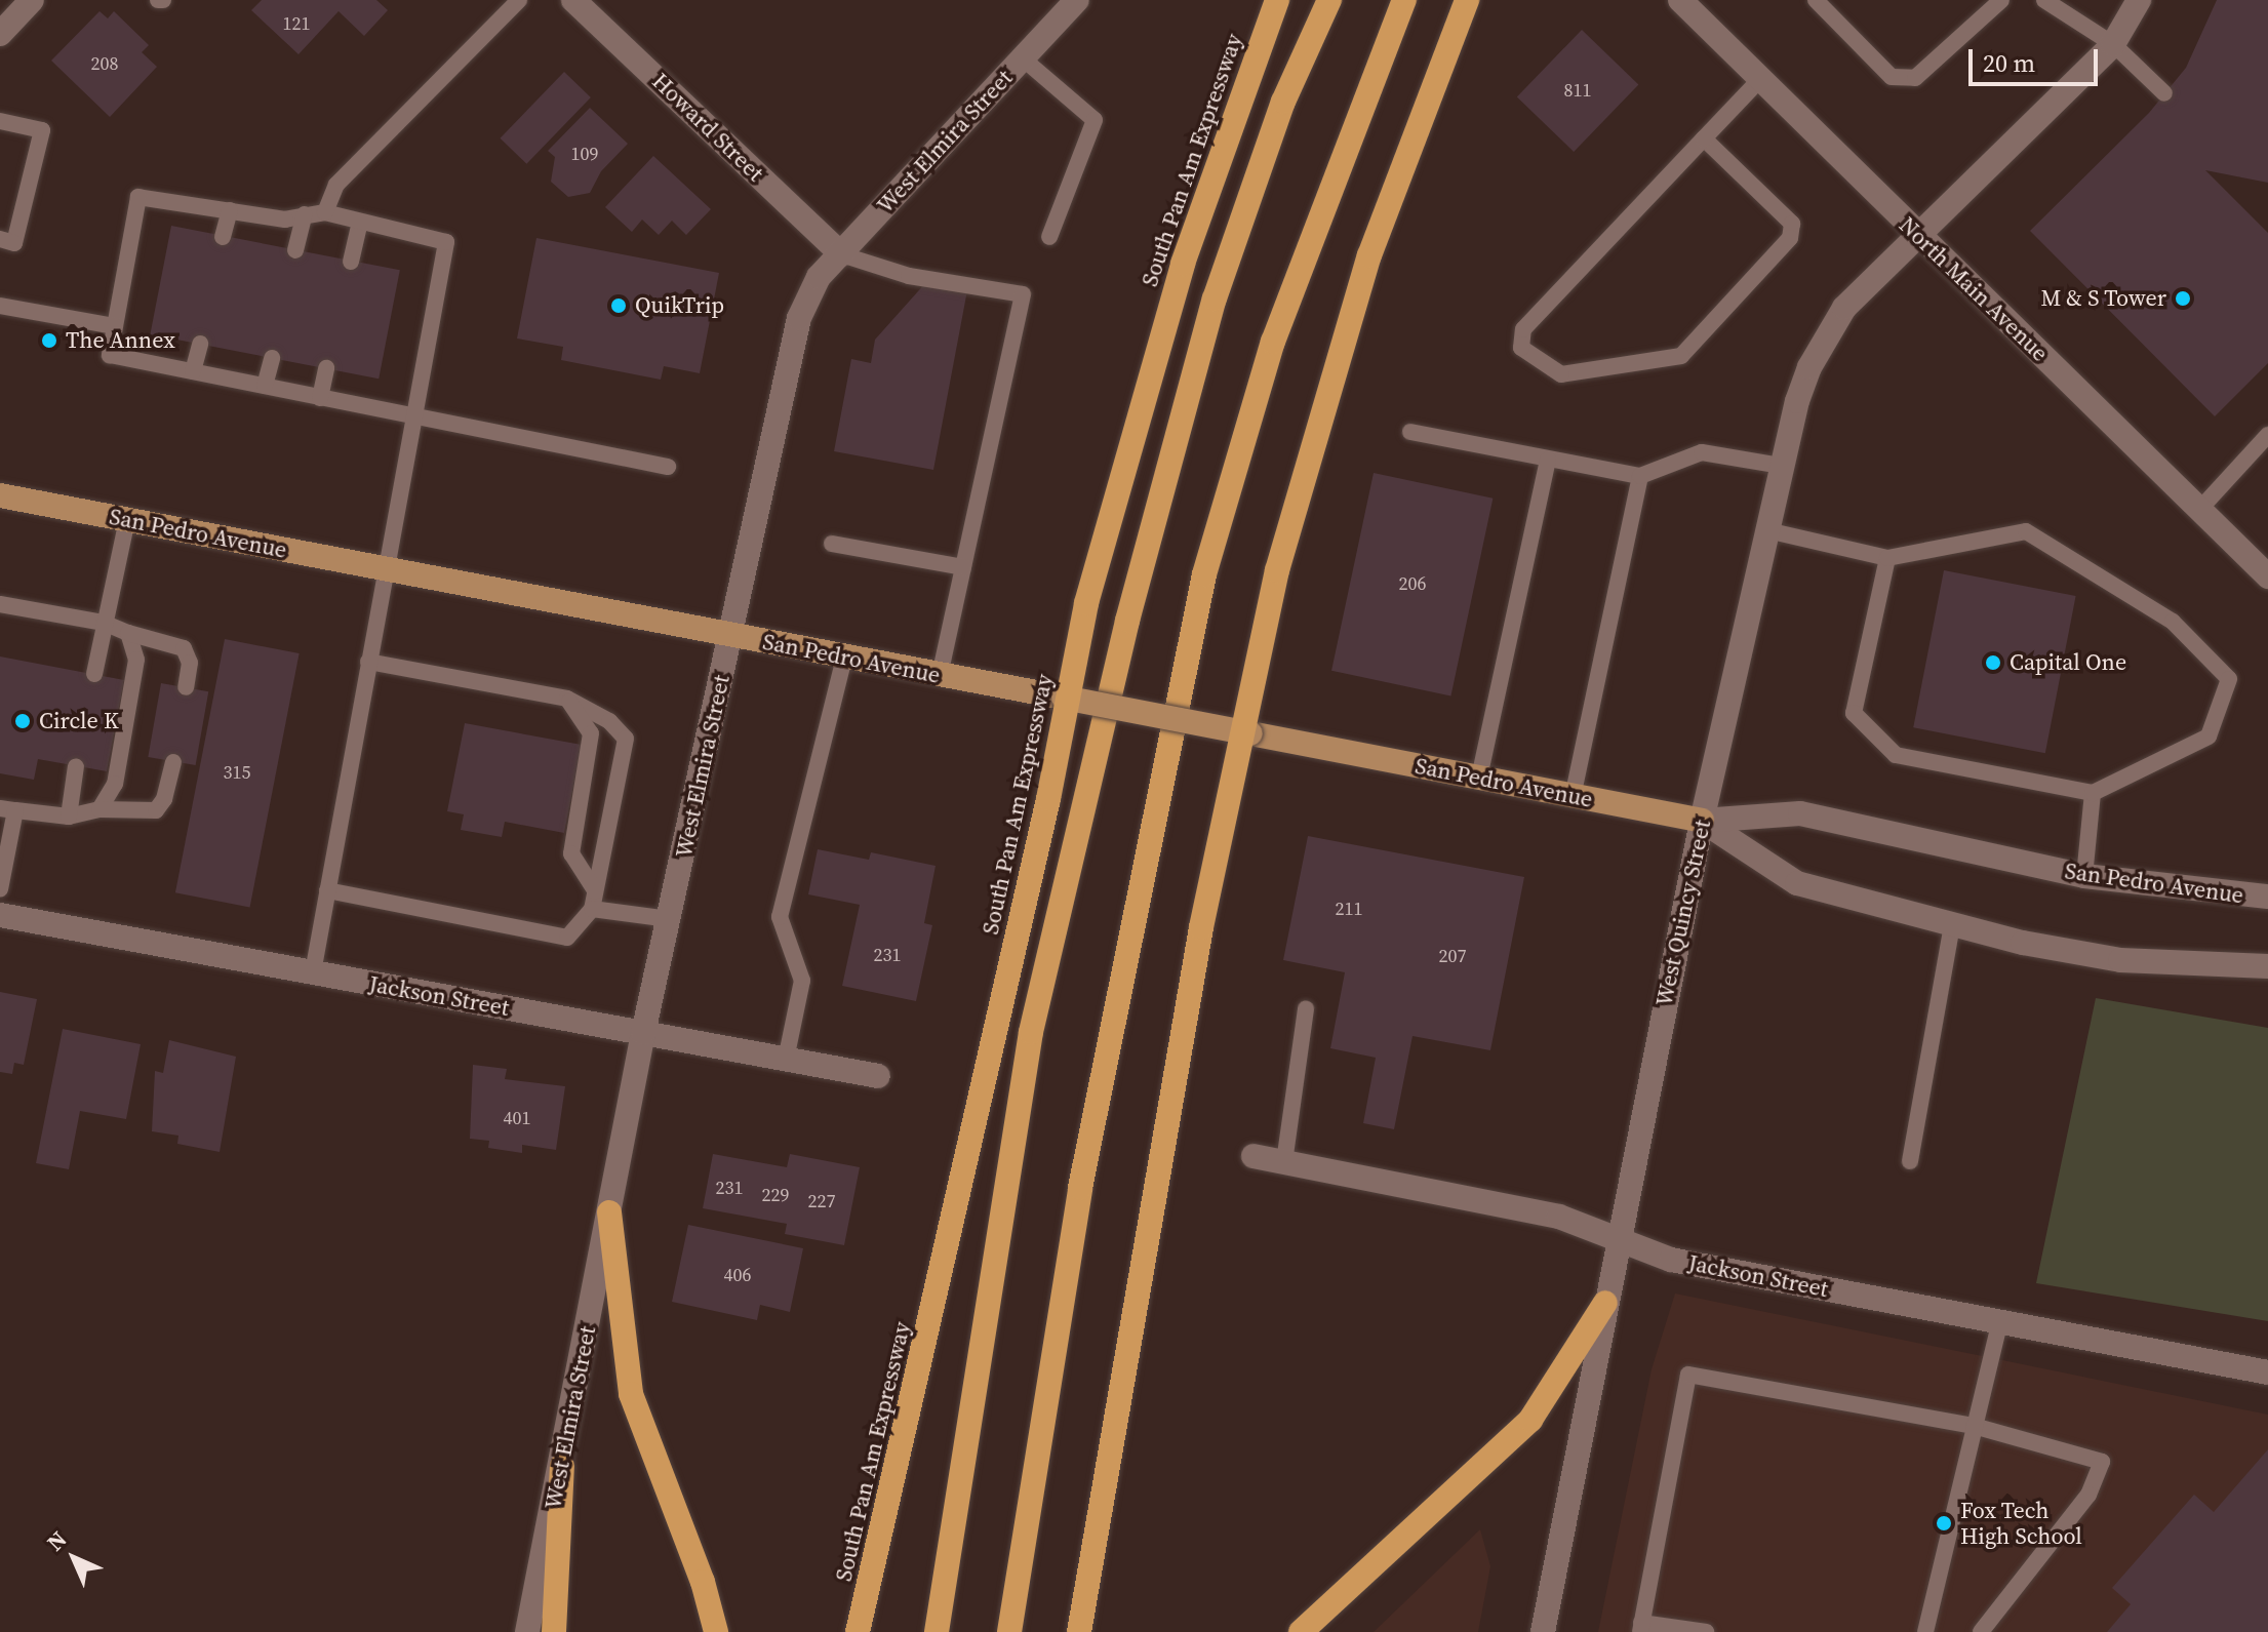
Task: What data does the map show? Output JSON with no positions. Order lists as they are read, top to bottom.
{
  "streets": {
    "highway": ["South Pan Am Expressway"],
    "main road": [
      "Howard Street",
      "West Elmira Street",
      "North Main Avenue",
      "San Pedro Avenue",
      "West Quincy Street",
      "Jackson Street"
    ]
  },
  "crossings": [
    ["Howard Street", "West Elmira Street"],
    ["West Elmira Street", "San Pedro Avenue"],
    ["West Elmira Street", "Jackson Street"],
    ["North Main Avenue", "West Quincy Street"],
    ["San Pedro Avenue", "West Quincy Street"],
    ["West Quincy Street", "Jackson Street"]
  ],
  "places": [
    "M & S Tower",
    "QuikTrip",
    "The Annex",
    "Capital One",
    "Circle K",
    "Fox Tech High School"
  ],
  "house_numbers": [
    "121",
    "208",
    "811",
    "109",
    "206",
    "315",
    "211",
    "231",
    "207",
    "401",
    "231",
    "229",
    "227",
    "406"
  ],
  "scale_bar": "20 m",
  "north": "top left"
}
